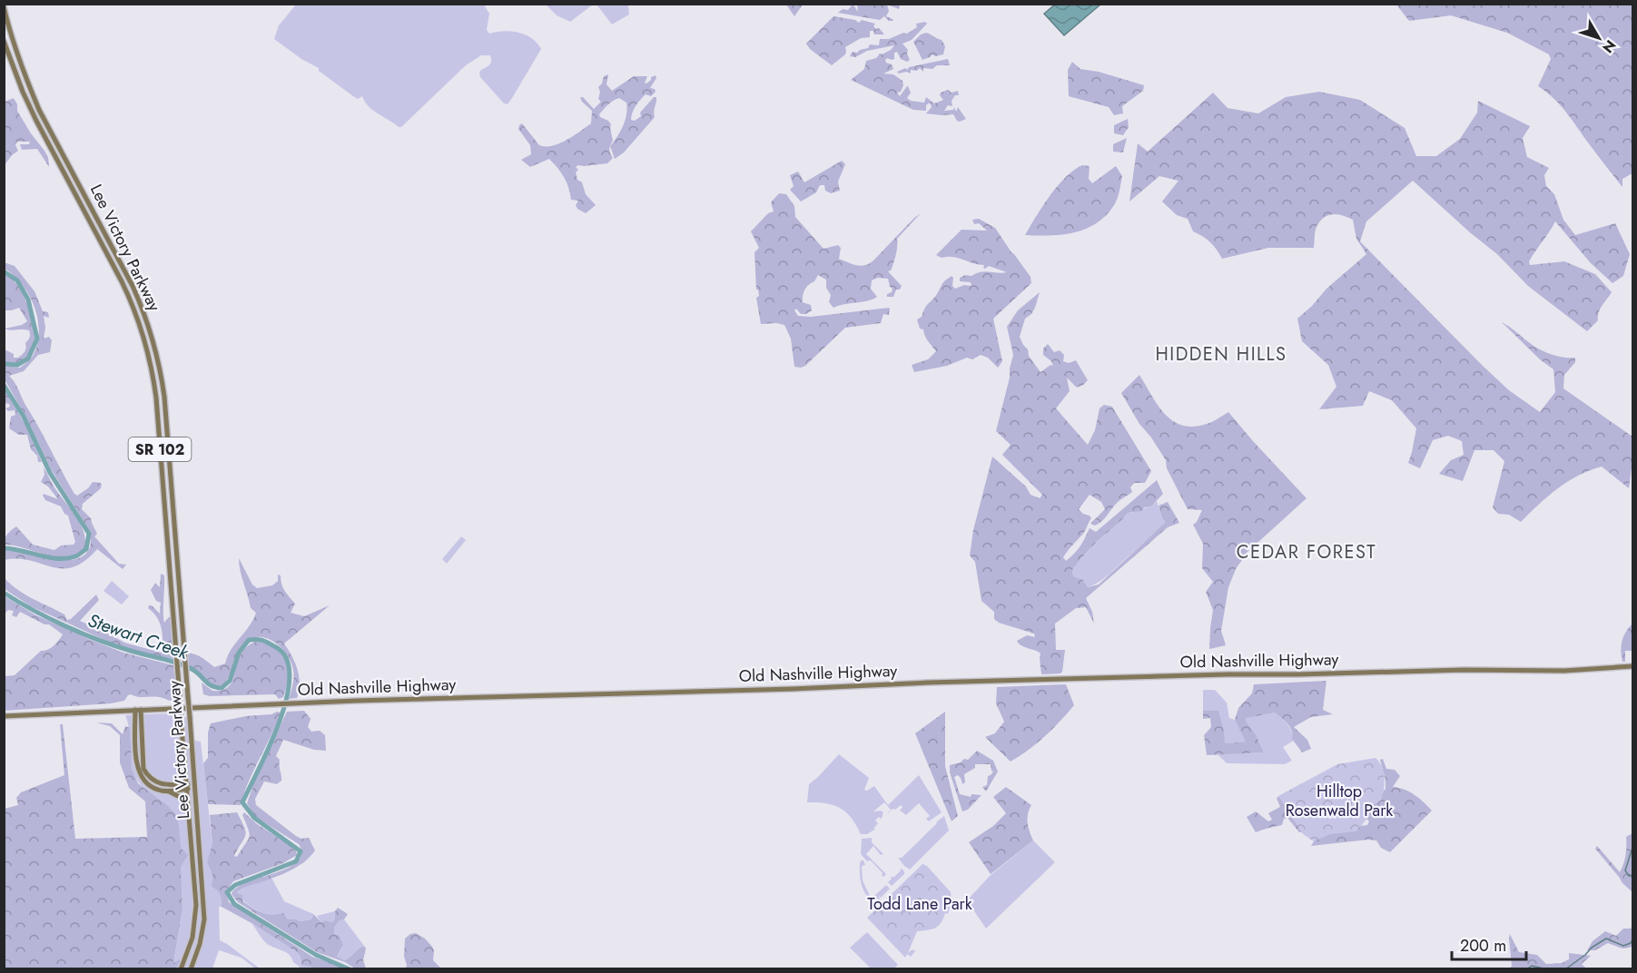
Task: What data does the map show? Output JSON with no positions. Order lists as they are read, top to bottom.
{
  "streets": {
    "main road": ["Lee Victory Parkway", "SR 102", "Old Nashville Highway"]
  },
  "districts": ["HIDDEN HILLS", "CEDAR FOREST"],
  "water": ["Stewart Creek"],
  "parks": ["Hilltop Rosenwald Park", "Todd Lane Park"],
  "scale_bar": "200 m",
  "north": "bottom right"
}
